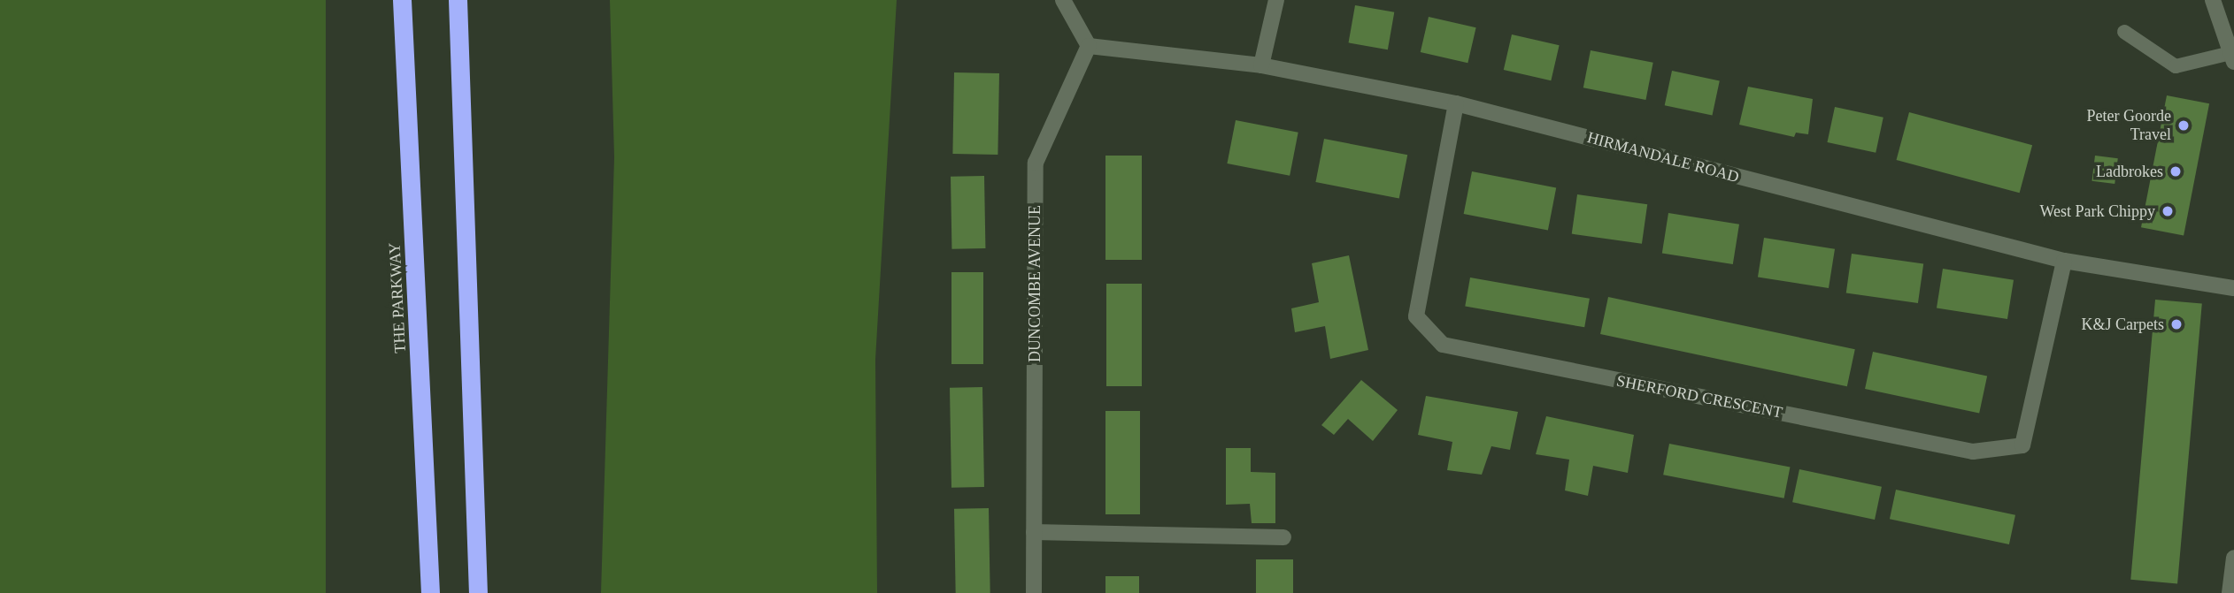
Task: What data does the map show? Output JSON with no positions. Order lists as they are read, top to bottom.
{
  "streets": {
    "highway": ["THE PARKWAY"],
    "street": ["HIRMANDALE ROAD", "DUNCOMBE AVENUE", "SHERFORD CRESCENT"]
  },
  "crossings": [
    ["HIRMANDALE ROAD", "DUNCOMBE AVENUE"],
    ["HIRMANDALE ROAD", "SHERFORD CRESCENT"]
  ],
  "places": [
    "Peter Goorde Travel",
    "Ladbrokes",
    "West Park Chippy",
    "K&J Carpets"
  ]
}
